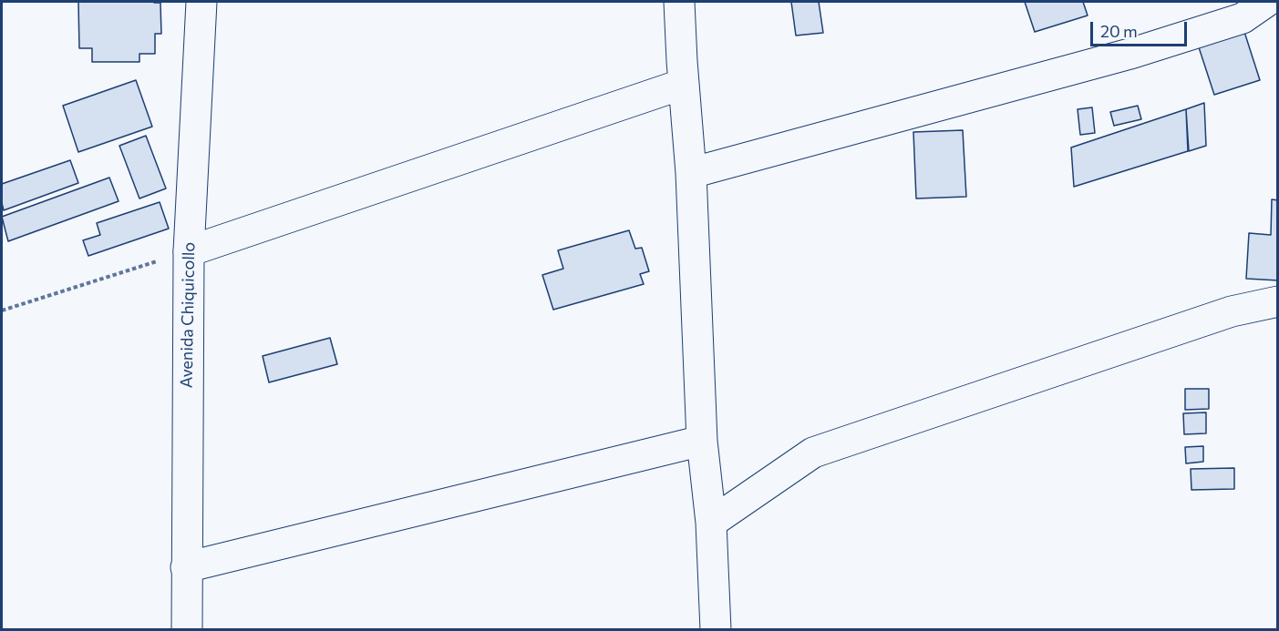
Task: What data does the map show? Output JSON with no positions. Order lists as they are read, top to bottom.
{
  "streets": {
    "street": ["Avenida Chiquicollo"]
  },
  "scale_bar": "20 m"
}
